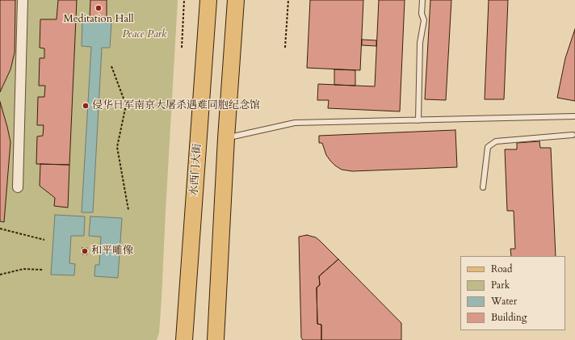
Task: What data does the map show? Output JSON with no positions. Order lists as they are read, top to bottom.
{
  "streets": {
    "main road": ["水西门大街"]
  },
  "parks": ["Peace Park"],
  "places": ["Meditation Hall", "侵华日军南京大屠杀遇难同胞纪念馆", "和平雕像"],
  "legend": [
    "Road",
    "Park",
    "Water",
    "Building"
  ]
}
